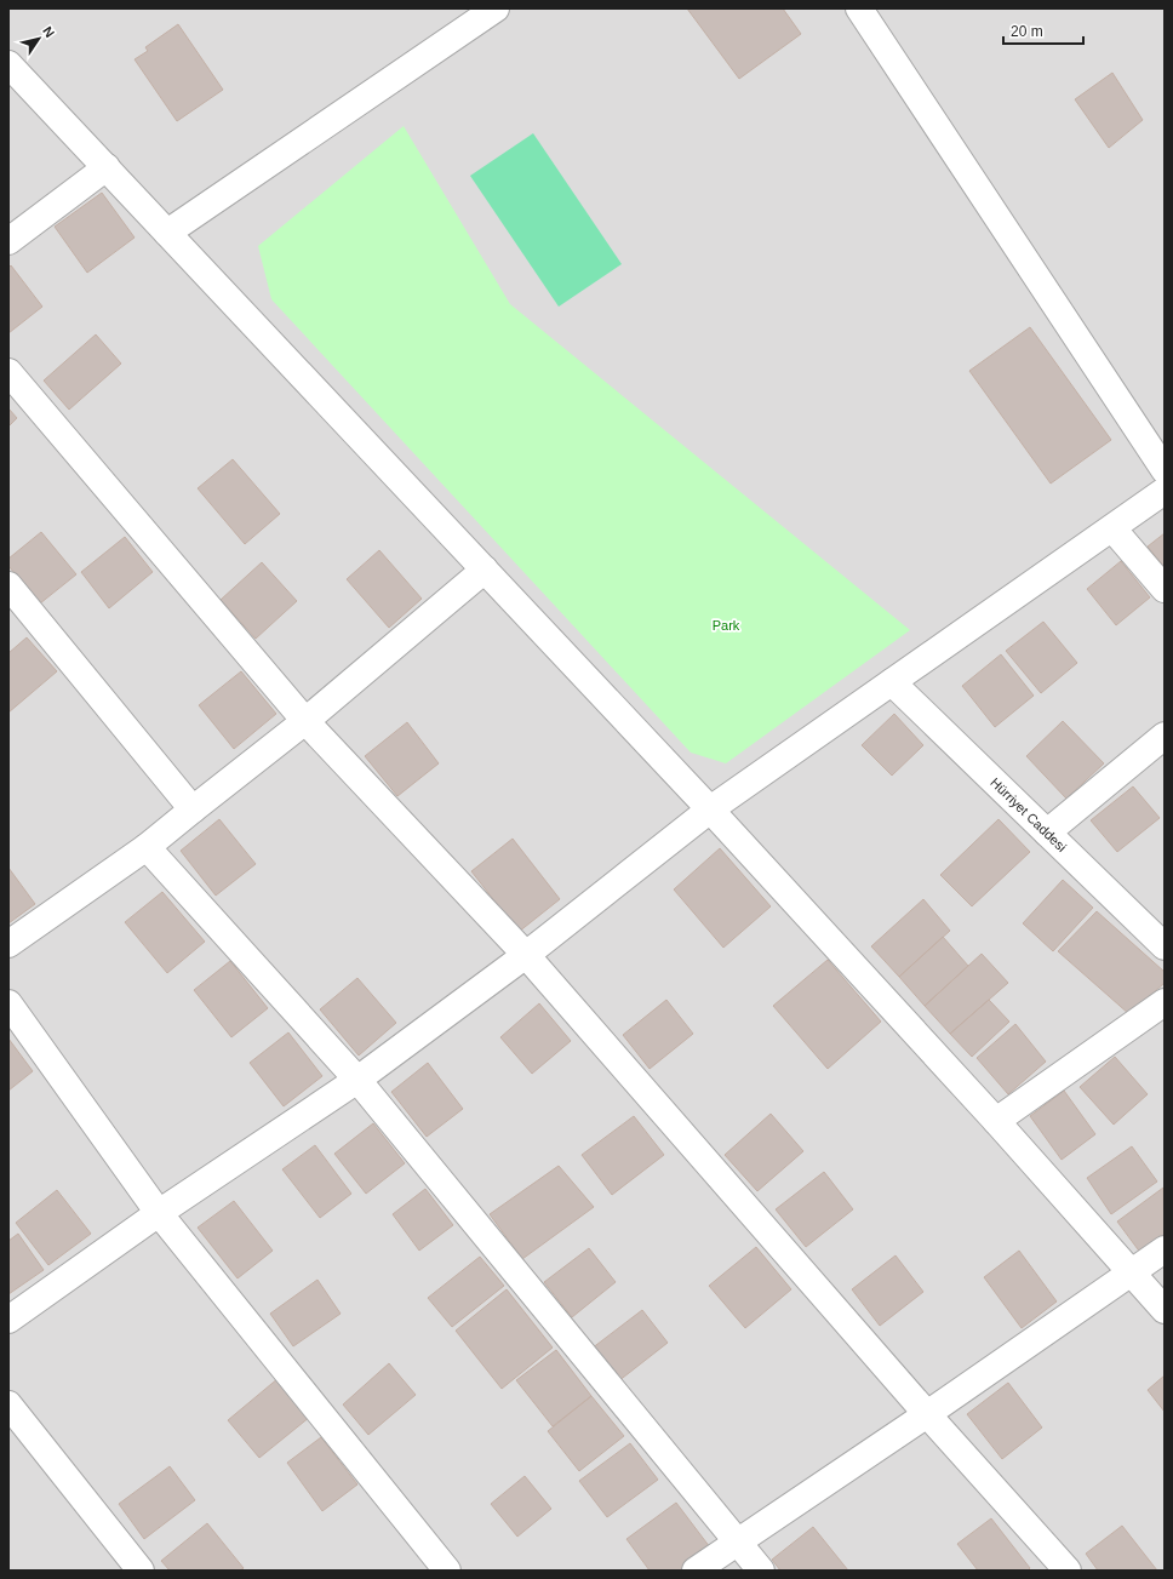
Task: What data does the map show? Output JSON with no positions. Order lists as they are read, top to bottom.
{
  "streets": {
    "street": ["Hürriyet Caddesi"]
  },
  "parks": ["Park"],
  "scale_bar": "20 m",
  "north": "top right"
}
